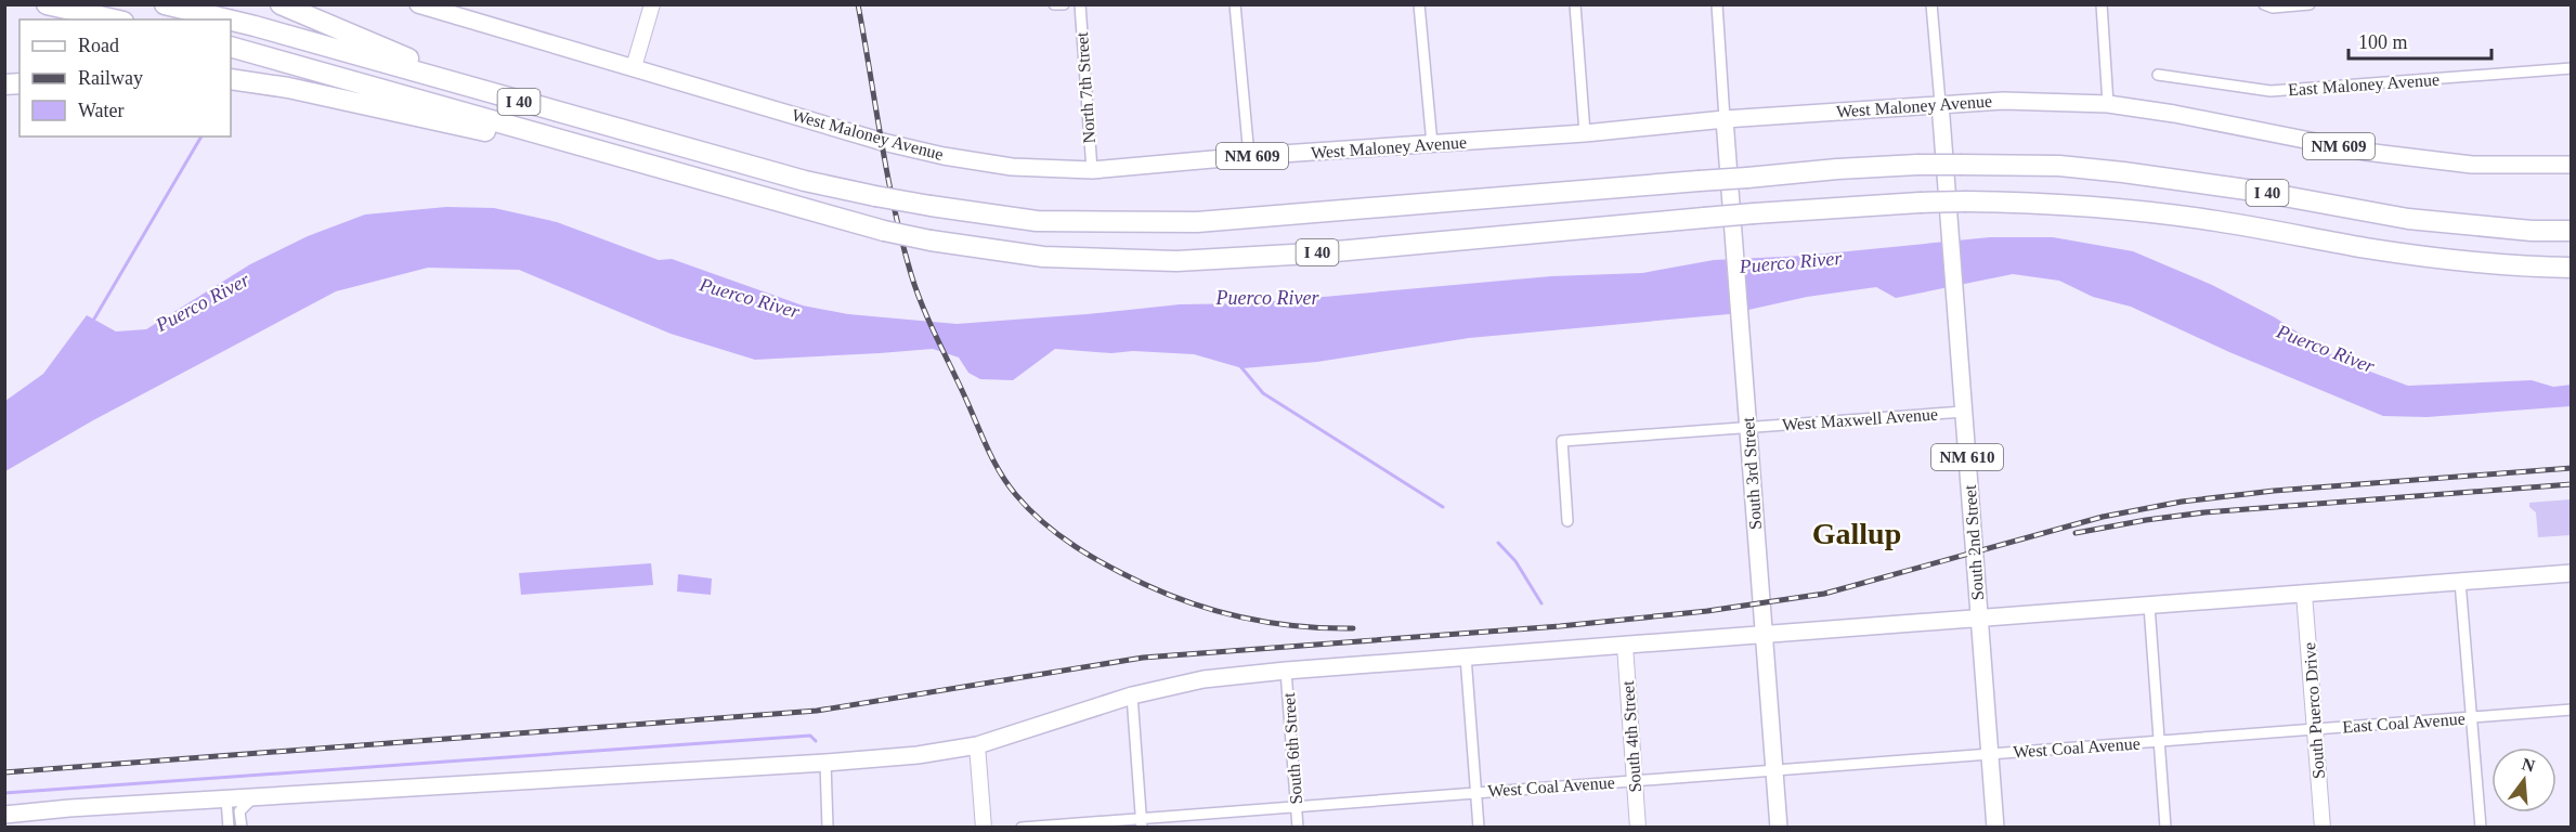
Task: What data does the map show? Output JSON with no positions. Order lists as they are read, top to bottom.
{
  "streets": {
    "highway": ["I 40"],
    "main road": [
      "West Maloney Avenue",
      "NM 609",
      "NM 610",
      "South 3rd Street",
      "South 2nd Street"
    ],
    "street": [
      "East Maloney Avenue",
      "North 7th Street",
      "West Maxwell Avenue",
      "South Puerco Drive",
      "East Coal Avenue",
      "South 4th Street",
      "West Coal Avenue",
      "South 6th Street"
    ]
  },
  "crossings": [
    ["North 7th Street", "West Maloney Avenue"],
    ["West Maloney Avenue", "NM 609"],
    ["West Maloney Avenue", "South 3rd Street"],
    ["West Maloney Avenue", "South 2nd Street"],
    ["West Maxwell Avenue", "South 3rd Street"],
    ["West Maxwell Avenue", "South 2nd Street"],
    ["South 3rd Street", "West Coal Avenue"],
    ["South 2nd Street", "West Coal Avenue"],
    ["South Puerco Drive", "East Coal Avenue"],
    ["East Coal Avenue", "West Coal Avenue"],
    ["South 4th Street", "West Coal Avenue"],
    ["West Coal Avenue", "South 6th Street"]
  ],
  "districts": ["Gallup"],
  "water": ["Puerco River"],
  "legend": ["Road", "Railway", "Water"],
  "scale_bar": "100 m",
  "north": "top"
}
